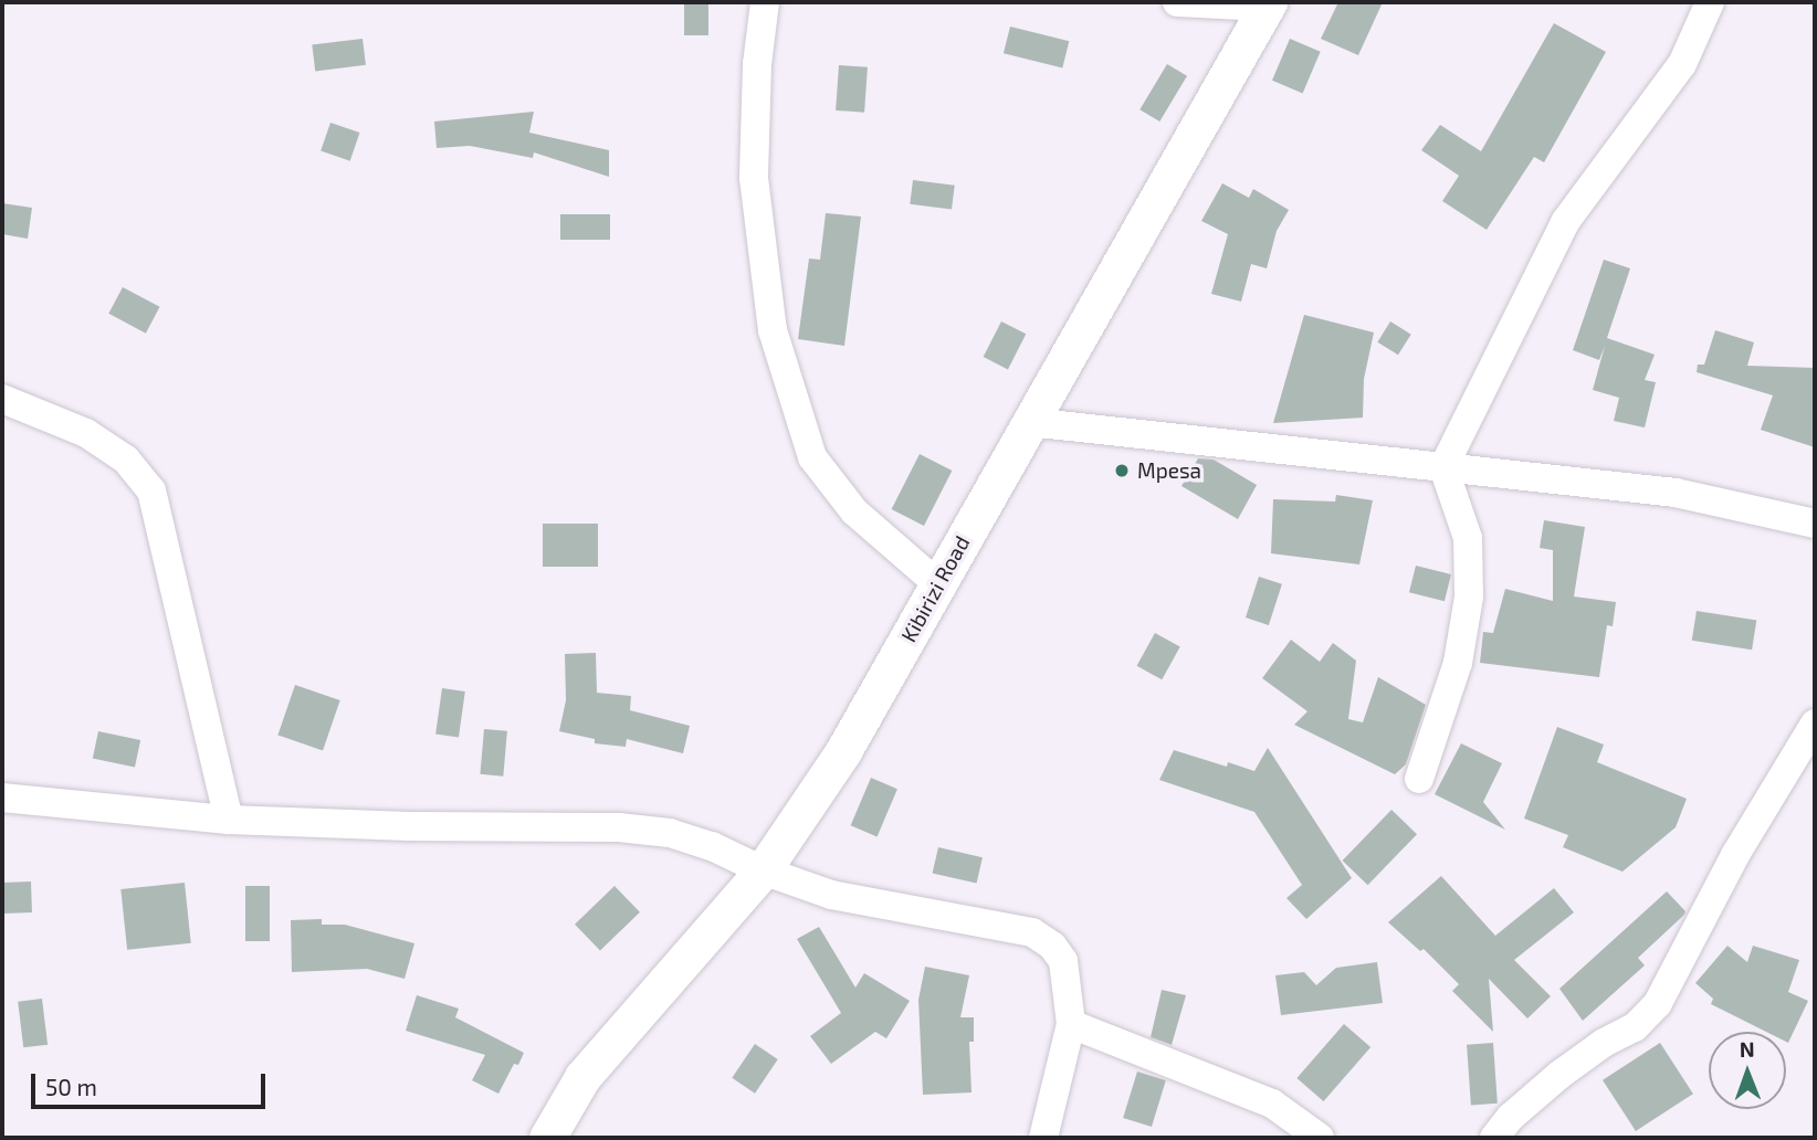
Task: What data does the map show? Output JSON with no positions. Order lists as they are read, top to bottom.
{
  "streets": {
    "street": ["Kibirizi Road"]
  },
  "places": ["Mpesa"],
  "scale_bar": "50 m",
  "north": "top"
}
